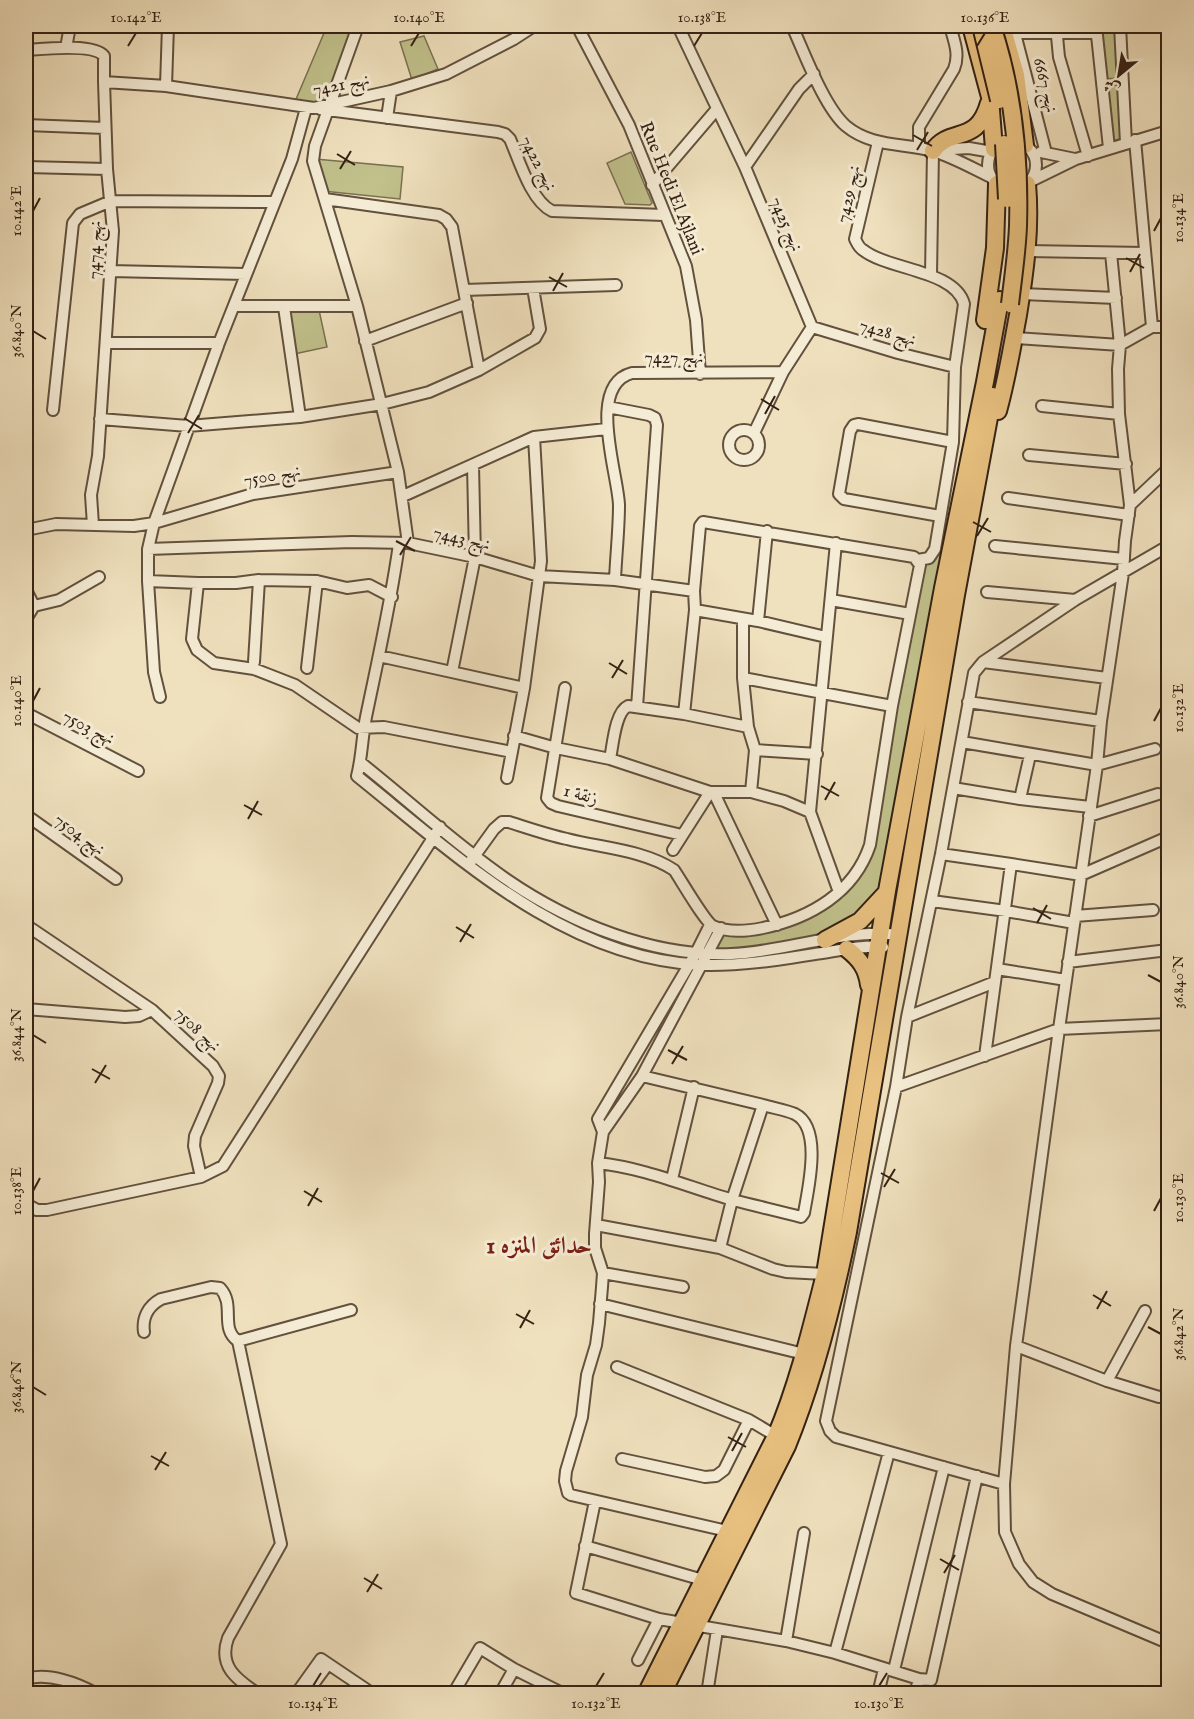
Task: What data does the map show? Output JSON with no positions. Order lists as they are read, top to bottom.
{
  "streets": {
    "street": [
      "نهج 7421",
      "نهج 6667",
      "نهج 7422",
      "Rue Hedi El Ajlani",
      "نهج 7429",
      "نهج 7425",
      "نهج 7474",
      "نهج 7428",
      "نهج 7427",
      "نهج 7500",
      "نهج 7443",
      "نهج 7503",
      "زنقة 1",
      "نهج 7504",
      "نهج 7508"
    ]
  },
  "crossings": [
    ["نهج 7421", "نهج 7422"],
    ["نهج 7421", "نهج 7474"],
    ["نهج 7422", "Rue Hedi El Ajlani"],
    ["Rue Hedi El Ajlani", "نهج 7427"],
    ["نهج 7425", "نهج 7428"],
    ["نهج 7474", "نهج 7500"],
    ["نهج 7427", "نهج 7443"]
  ],
  "districts": ["حدائق المنزه 1"],
  "north": "bottom left",
  "coordinates": [
    "10.142°E",
    "10.140°E",
    "10.138°E",
    "10.136°E",
    "10.134°E",
    "36.840°N",
    "10.132°E",
    "36.844°N",
    "10.130°E",
    "36.842°N",
    "36.846°N"
  ]
}
